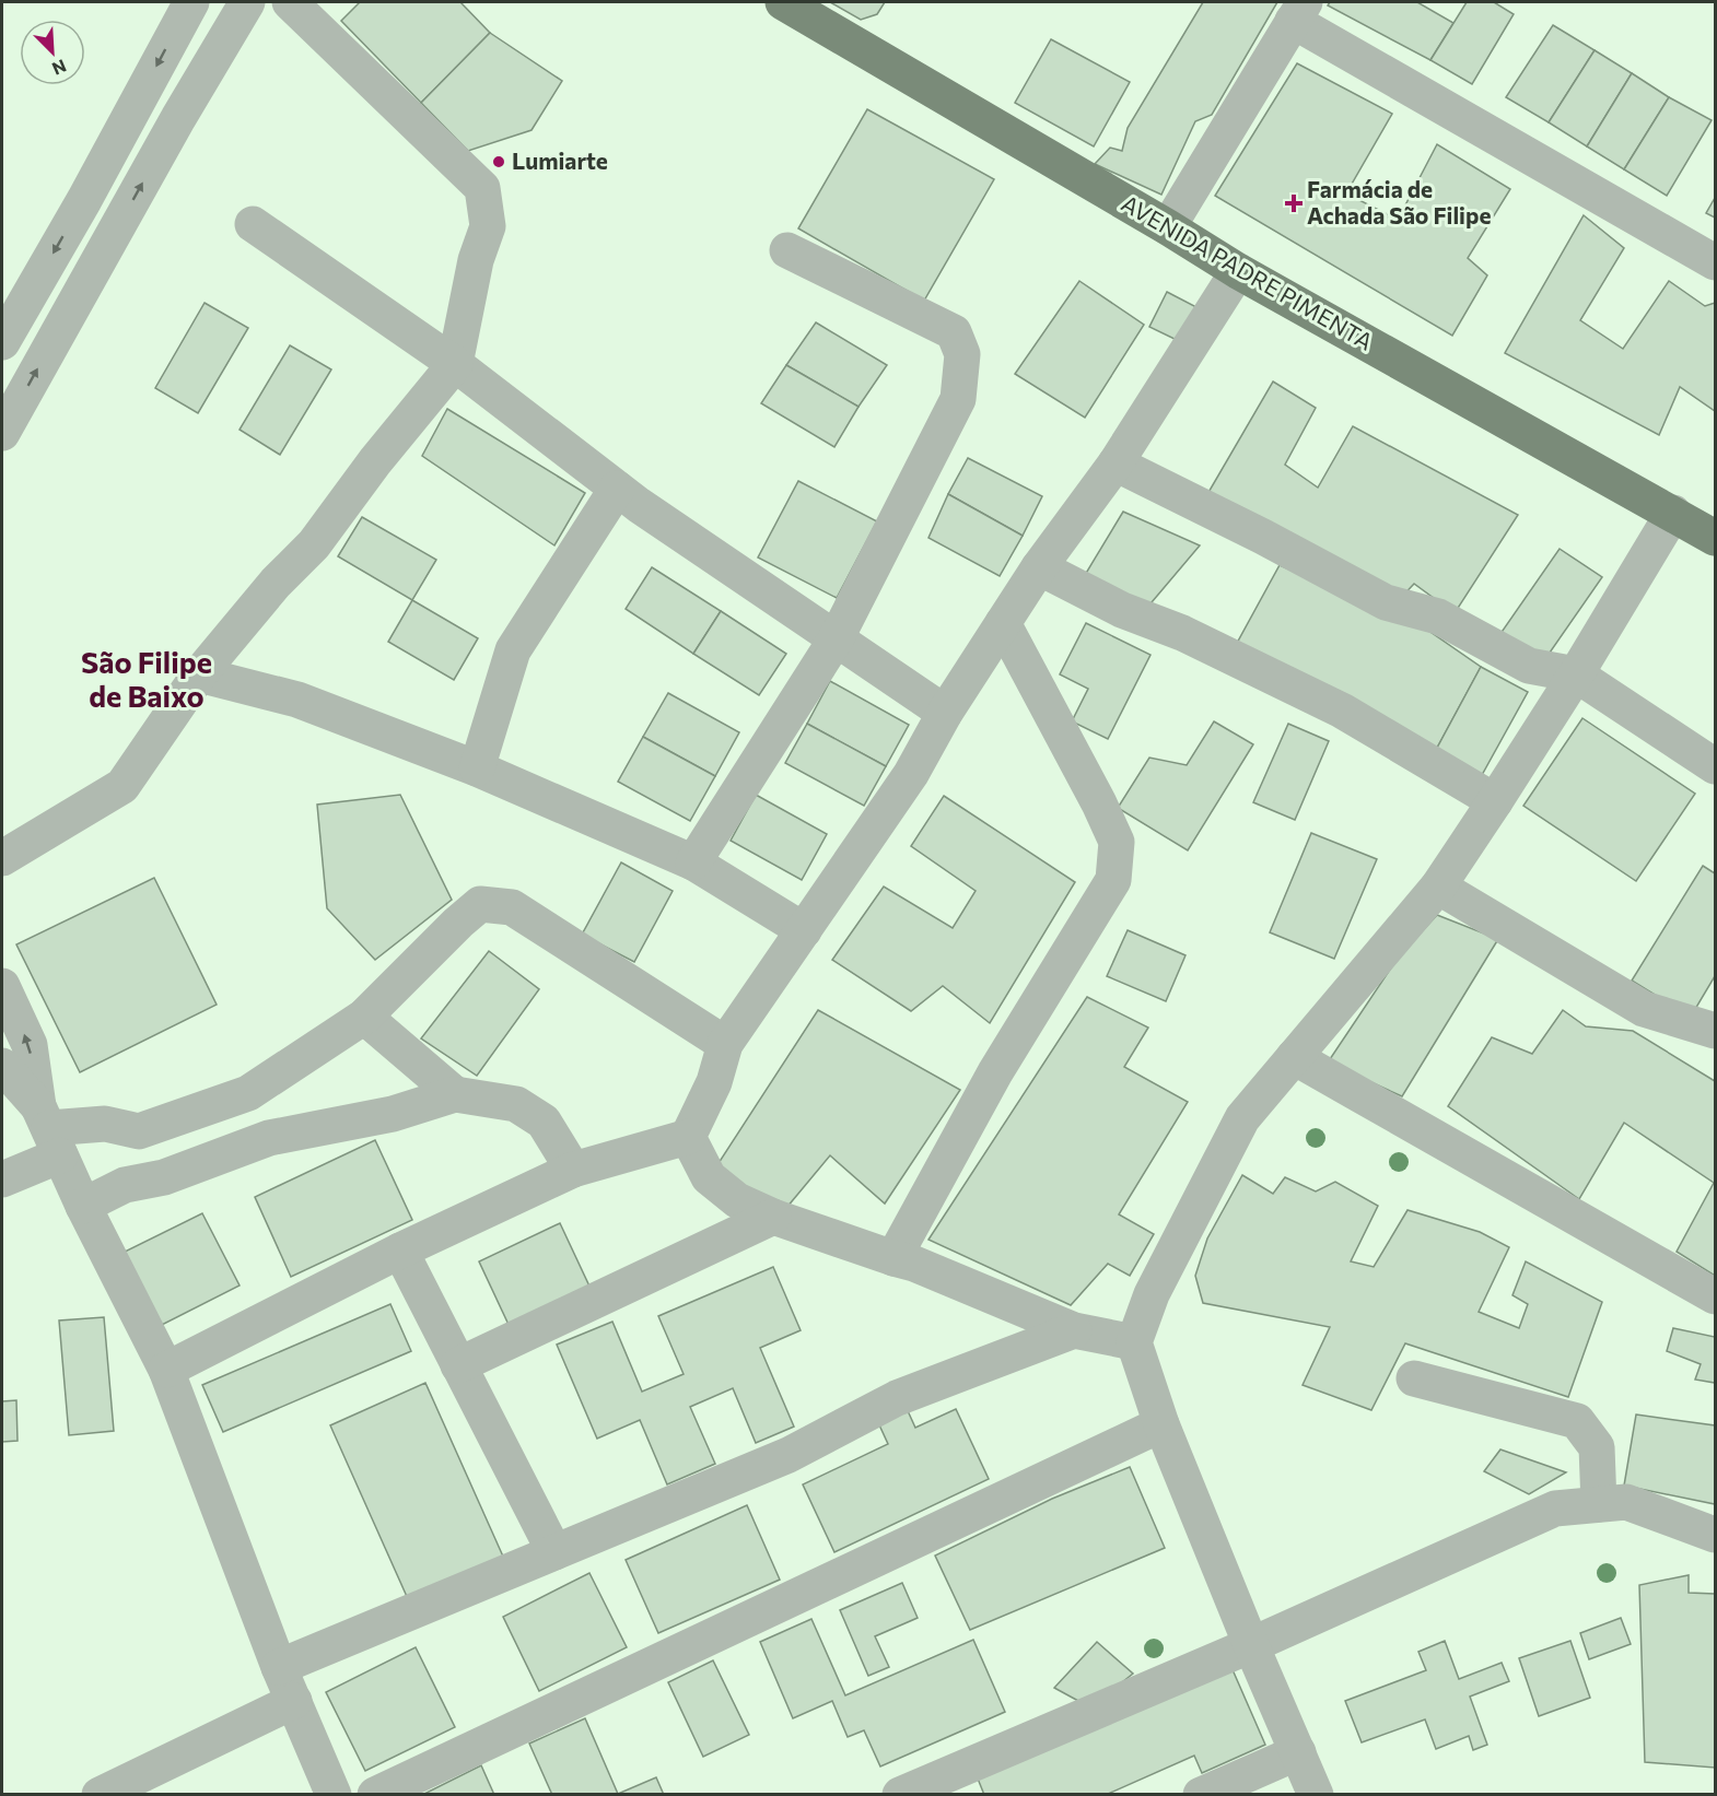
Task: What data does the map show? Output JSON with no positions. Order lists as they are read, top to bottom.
{
  "streets": {
    "main road": ["AVENIDA PADRE PIMENTA"]
  },
  "districts": ["São Filipe de Baixo"],
  "places": {
    "other": ["Lumiarte"],
    "health": ["Farmácia de Achada São Filipe"]
  },
  "north": "bottom right"
}
